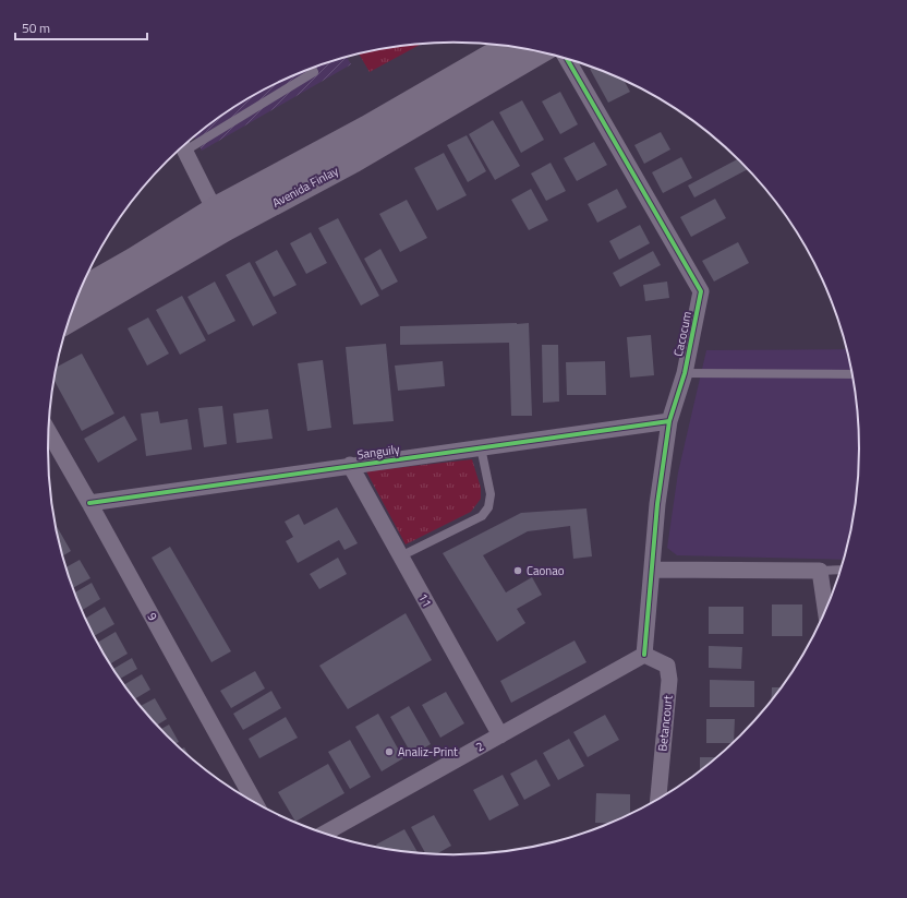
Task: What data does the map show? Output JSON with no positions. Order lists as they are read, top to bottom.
{
  "streets": {
    "main road": ["Avenida Finlay"],
    "street": [
      "Cacocum",
      "Sanguily",
      "11",
      "9",
      "Betancourt",
      "2"
    ]
  },
  "crossings": [
    ["Cacocum", "Sanguily"],
    ["Cacocum", "Betancourt"],
    ["Cacocum", "2"],
    ["Sanguily", "11"],
    ["Sanguily", "9"],
    ["11", "2"],
    ["Betancourt", "2"]
  ],
  "places": ["Caonao", "Analiz-Print"],
  "scale_bar": "50 m"
}
